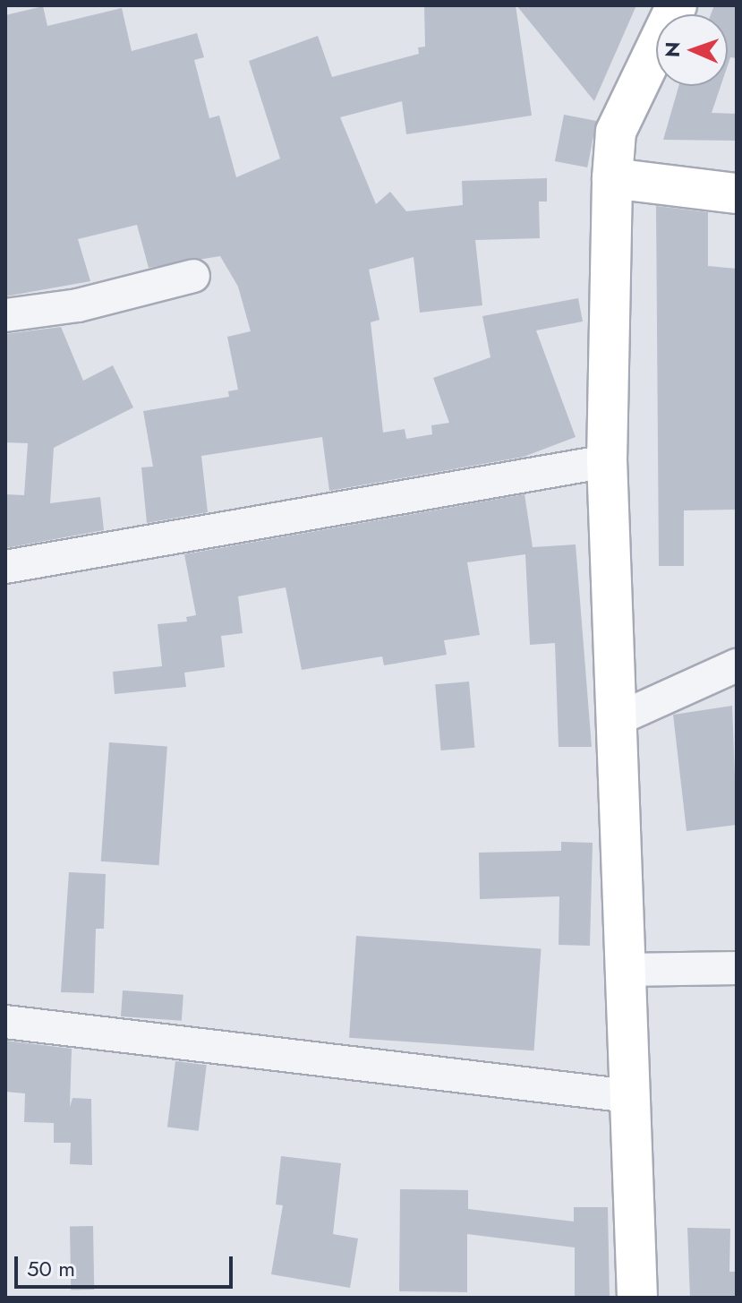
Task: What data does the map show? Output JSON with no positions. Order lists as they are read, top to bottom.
{
  "scale_bar": "50 m",
  "north": "left"
}
